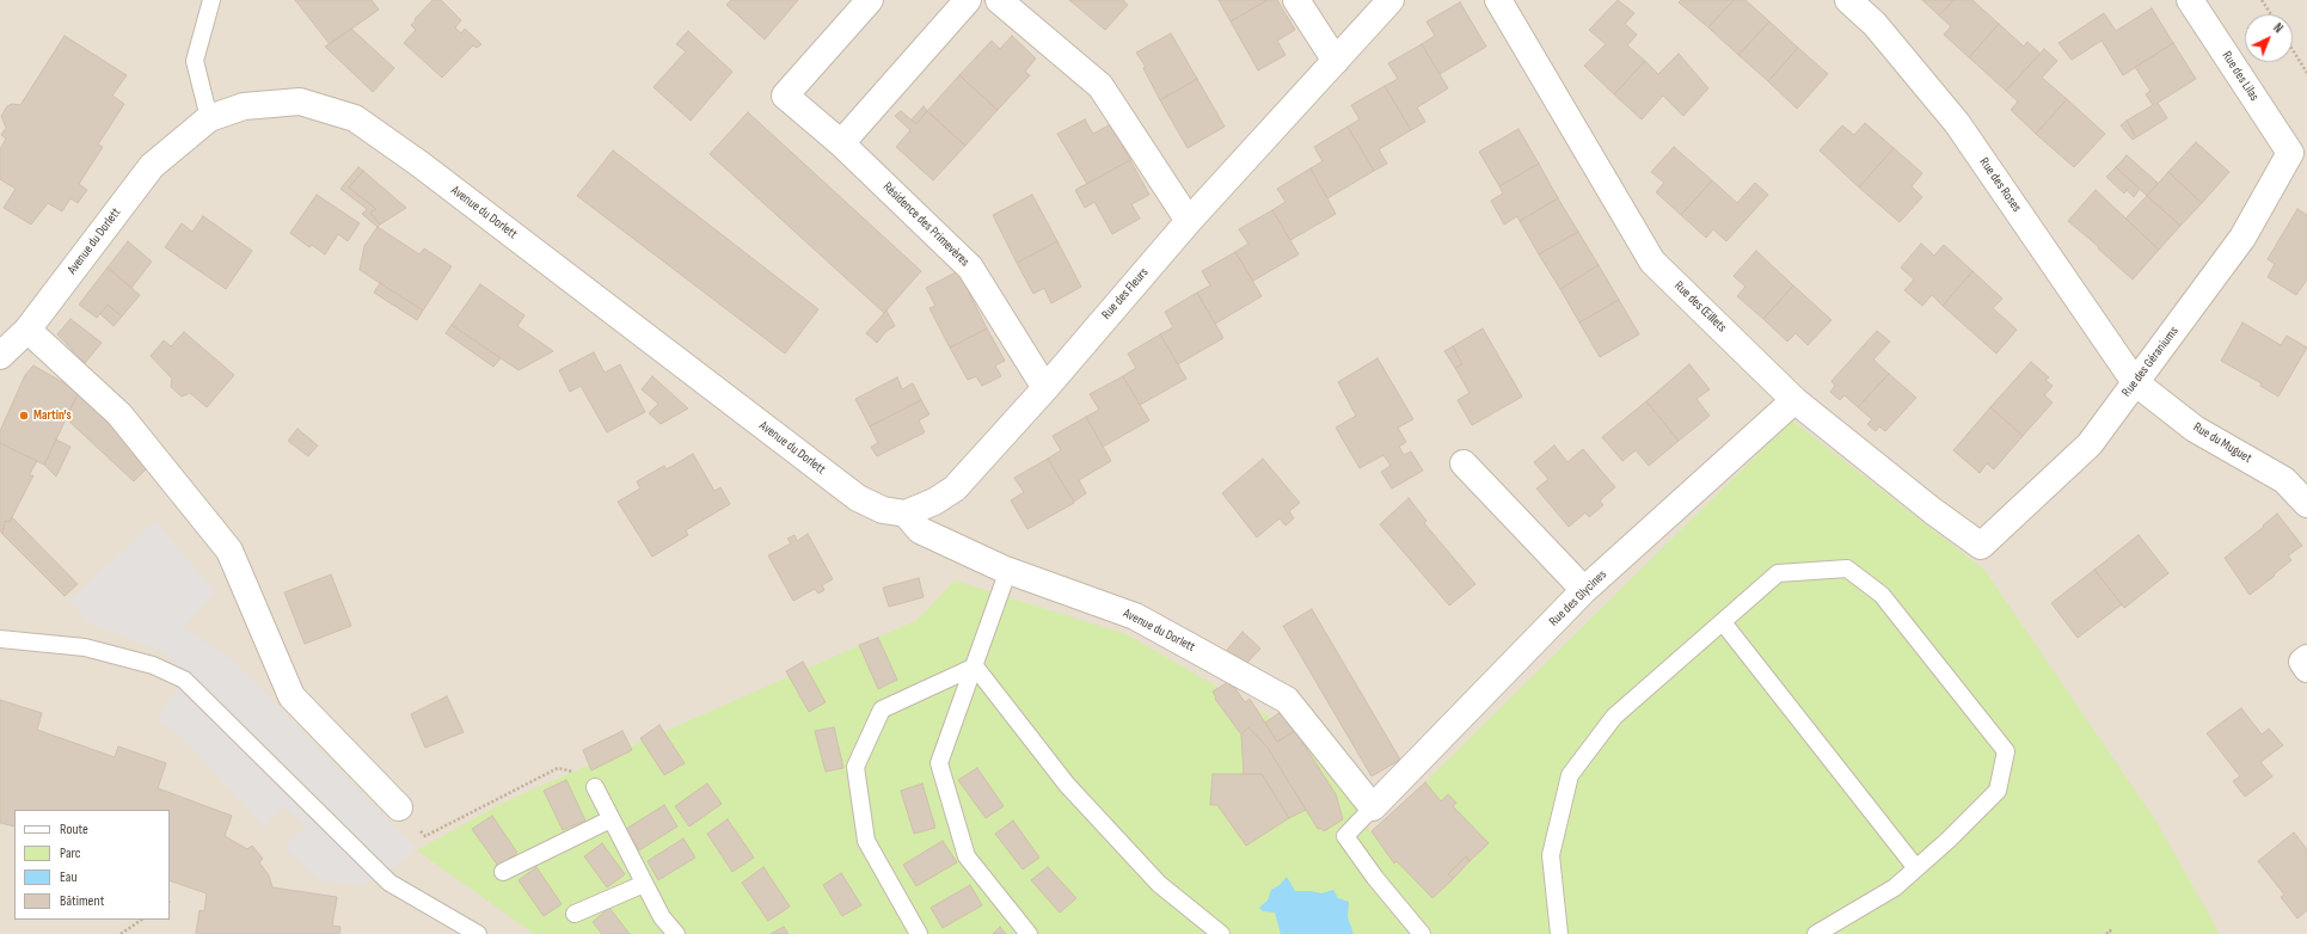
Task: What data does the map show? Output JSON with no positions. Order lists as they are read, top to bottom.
{
  "streets": {
    "street": [
      "Rue des Lilas",
      "Rue des Roses",
      "Avenue du Dorlett",
      "Résidence des Primevères",
      "Rue des Fleurs",
      "Rue des Œillets",
      "Rue des Géraniums",
      "Rue du Muguet",
      "Rue des Glycines"
    ]
  },
  "crossings": [
    ["Rue des Lilas", "Rue des Géraniums"],
    ["Rue des Roses", "Rue des Géraniums"],
    ["Rue des Roses", "Rue du Muguet"],
    ["Avenue du Dorlett", "Rue des Fleurs"],
    ["Avenue du Dorlett", "Rue des Glycines"],
    ["Résidence des Primevères", "Rue des Fleurs"],
    ["Rue des Œillets", "Rue des Géraniums"],
    ["Rue des Œillets", "Rue des Glycines"],
    ["Rue des Géraniums", "Rue du Muguet"]
  ],
  "places": ["Martin's"],
  "legend": [
    "Route",
    "Parc",
    "Eau",
    "Bâtiment"
  ],
  "north": "top right"
}
